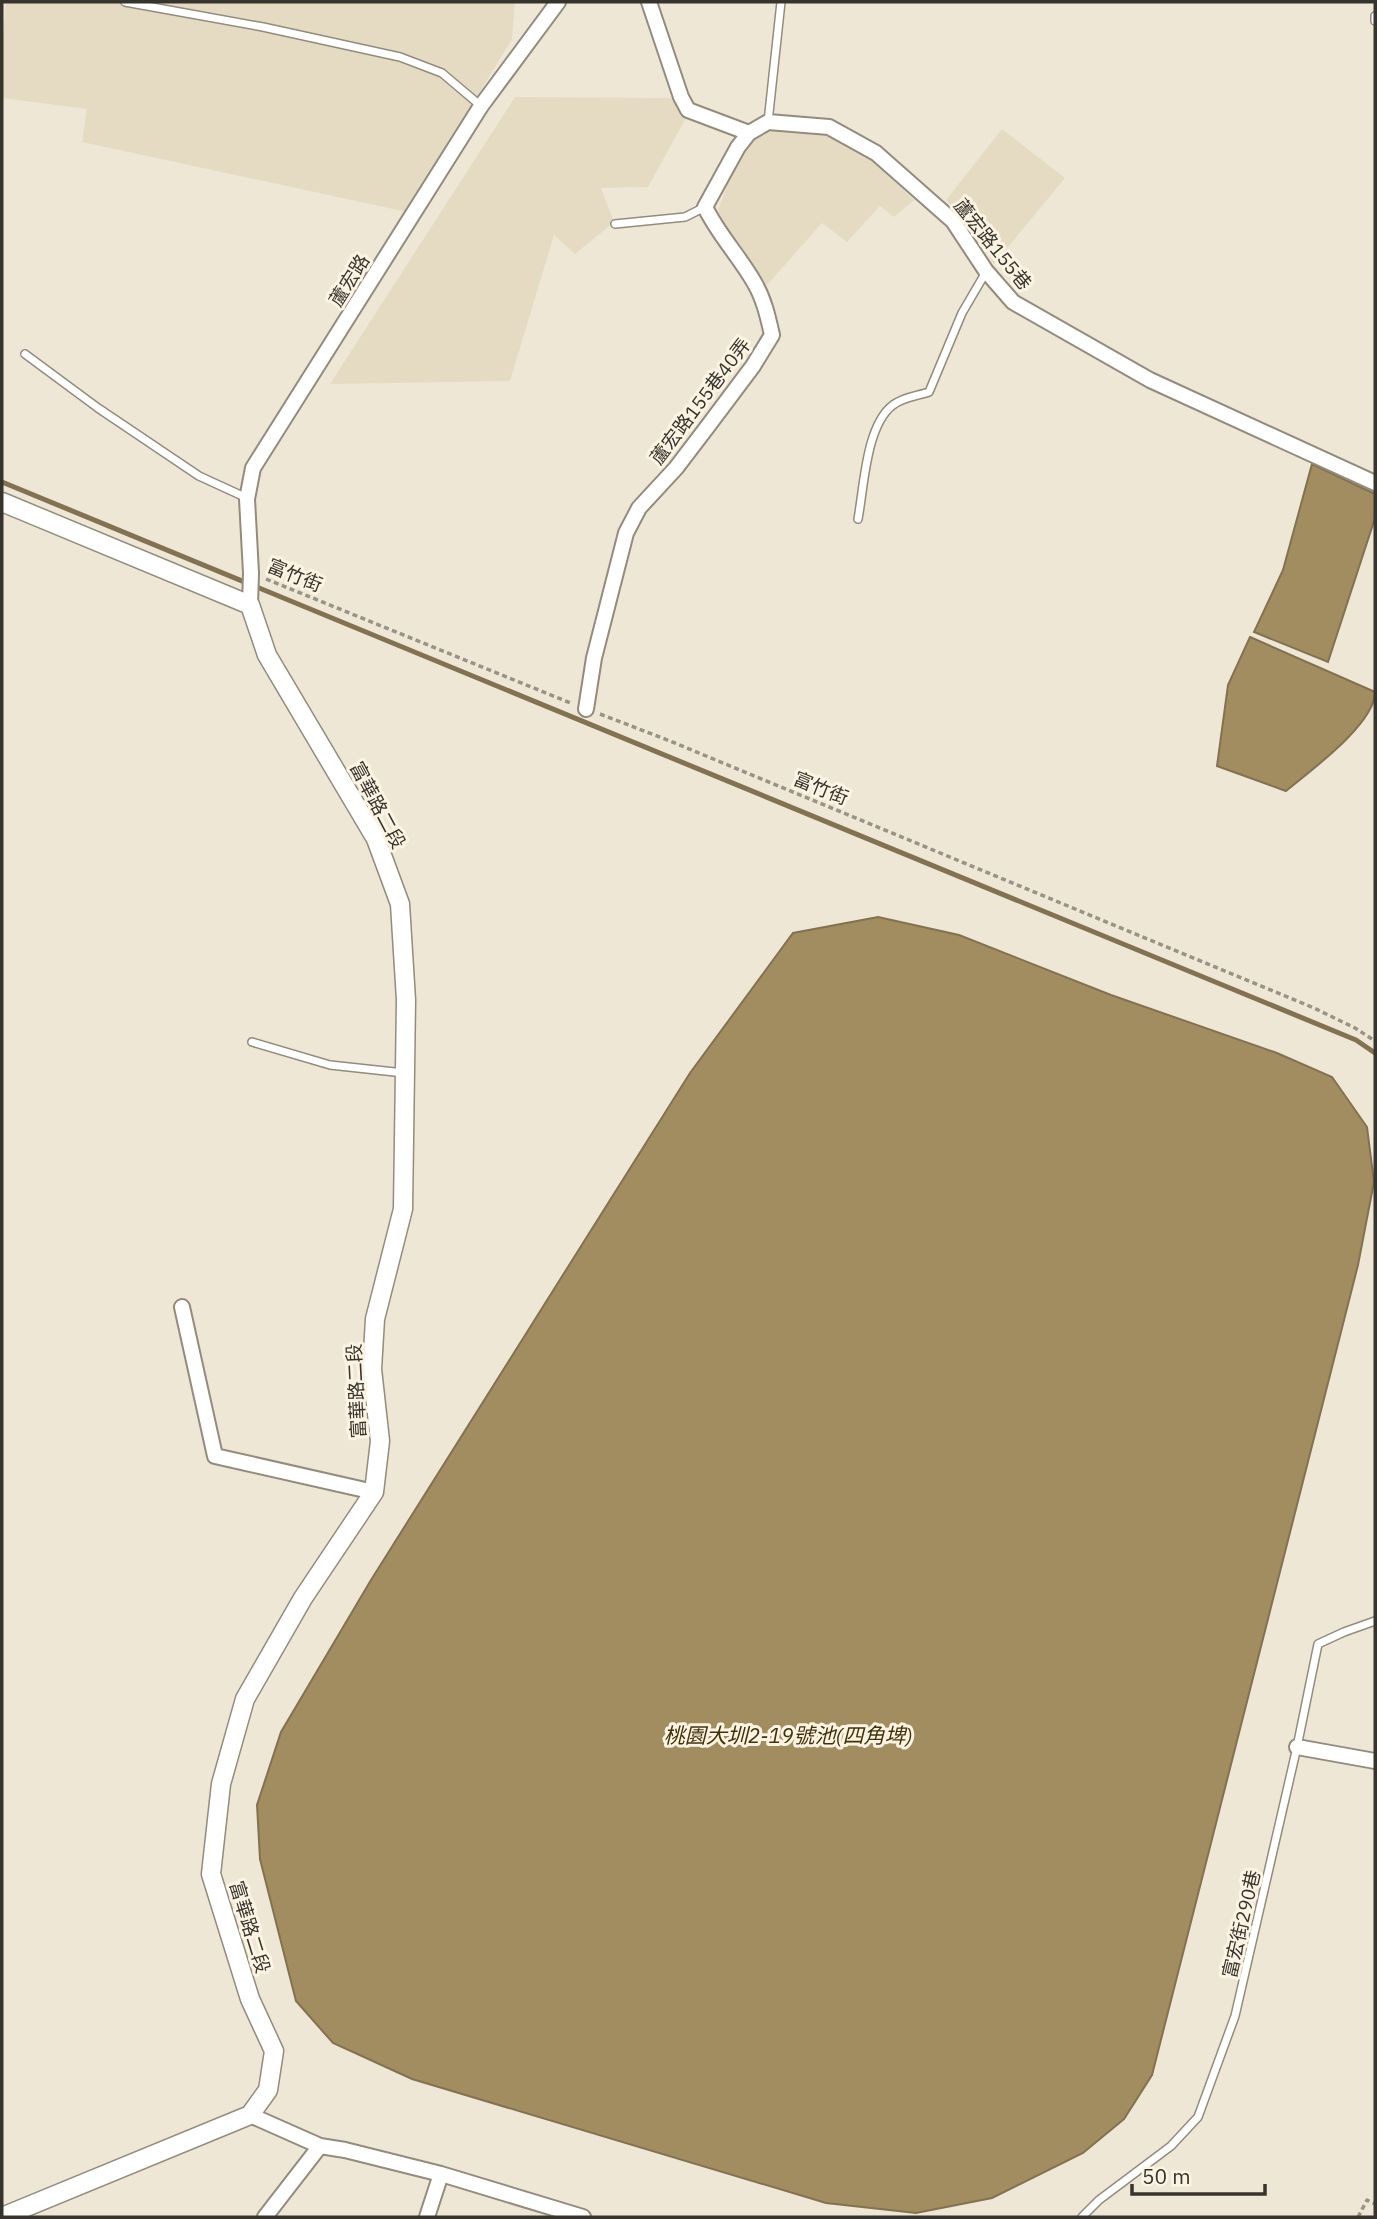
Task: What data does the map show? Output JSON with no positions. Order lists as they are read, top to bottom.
{
  "streets": {
    "street": [
      "蘆宏路155巷",
      "蘆宏路",
      "蘆宏路155巷40弄",
      "富華路二段"
    ],
    "lane": ["富宏街290巷"],
    "path": ["富竹街"]
  },
  "crossings": [
    ["蘆宏路", "富竹街"],
    ["蘆宏路", "富華路二段"],
    ["蘆宏路155巷40弄", "富竹街"],
    ["富竹街", "富華路二段"]
  ],
  "water": ["桃園大圳2-19號池(四角埤)"],
  "scale_bar": "50 m"
}
